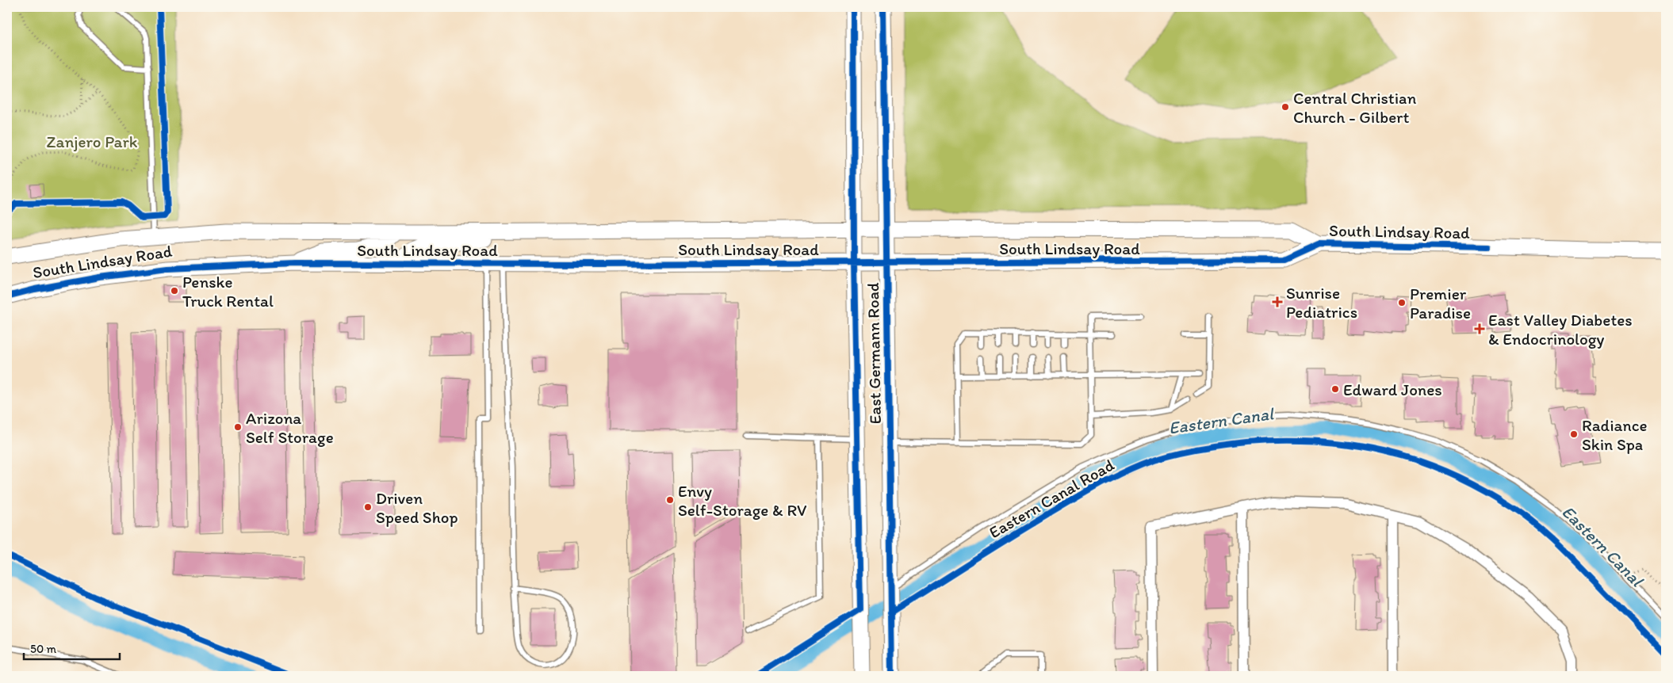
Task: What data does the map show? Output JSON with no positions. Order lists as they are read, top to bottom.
{
  "streets": {
    "main road": ["South Lindsay Road", "East Germann Road"],
    "lane": ["Eastern Canal Road"]
  },
  "crossings": [
    ["South Lindsay Road", "East Germann Road"],
    ["East Germann Road", "Eastern Canal Road"]
  ],
  "water": ["Eastern Canal"],
  "parks": ["Zanjero Park"],
  "places": {
    "other": [
      "Central Christian Church - Gilbert",
      "Penske Truck Rental",
      "Premier Paradise",
      "Edward Jones",
      "Arizona Self Storage",
      "Radiance Skin Spa",
      "Envy Self-Storage & RV",
      "Driven Speed Shop"
    ],
    "health": ["Sunrise Pediatrics", "East Valley Diabetes & Endocrinology"]
  },
  "scale_bar": "50 m"
}
